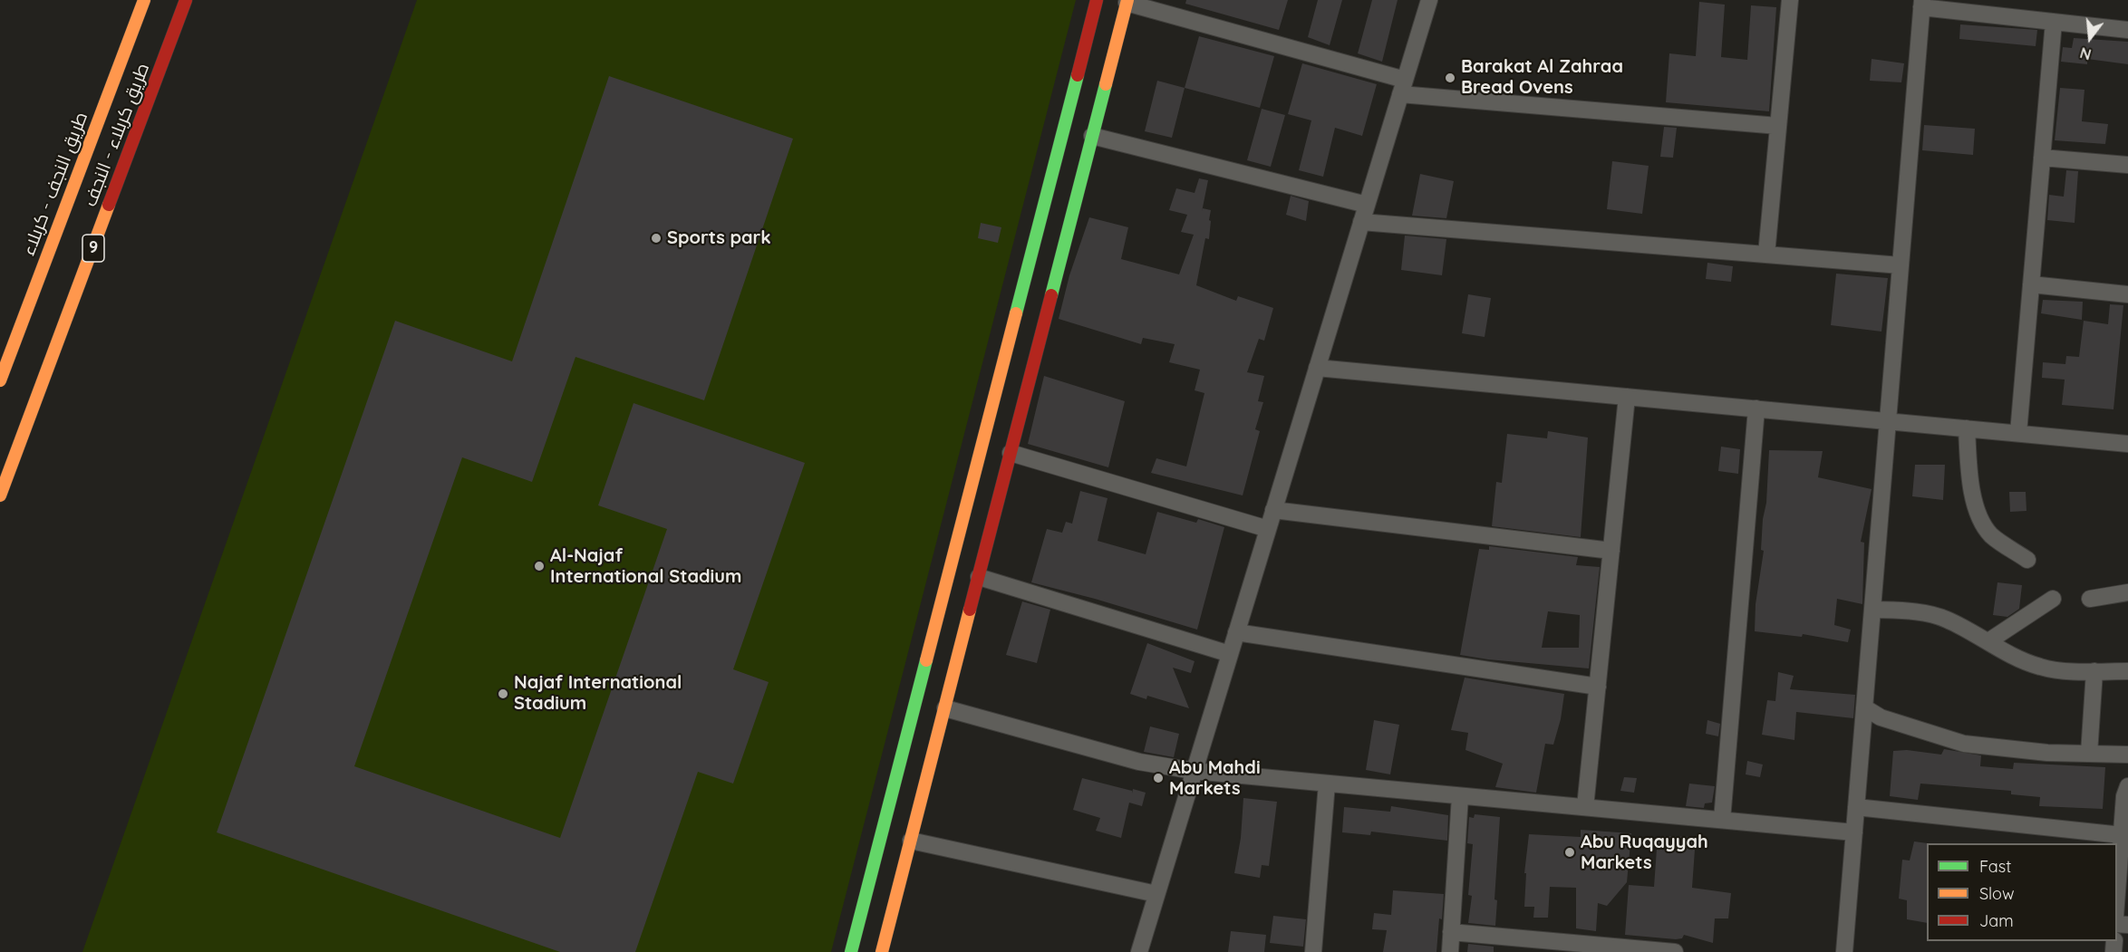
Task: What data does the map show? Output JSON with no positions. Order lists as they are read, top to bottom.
{
  "streets": {
    "main road": ["طريق کربلاء - النجف", "طريق النجف - کربلاء", "9"]
  },
  "places": [
    "Barakat Al Zahraa Bread Ovens",
    "Sports park",
    "Al-Najaf International Stadium",
    "Najaf International Stadium",
    "Abu Mahdi Markets",
    "Abu Ruqayyah Markets"
  ],
  "legend": ["Fast", "Slow", "Jam"],
  "north": "bottom"
}
